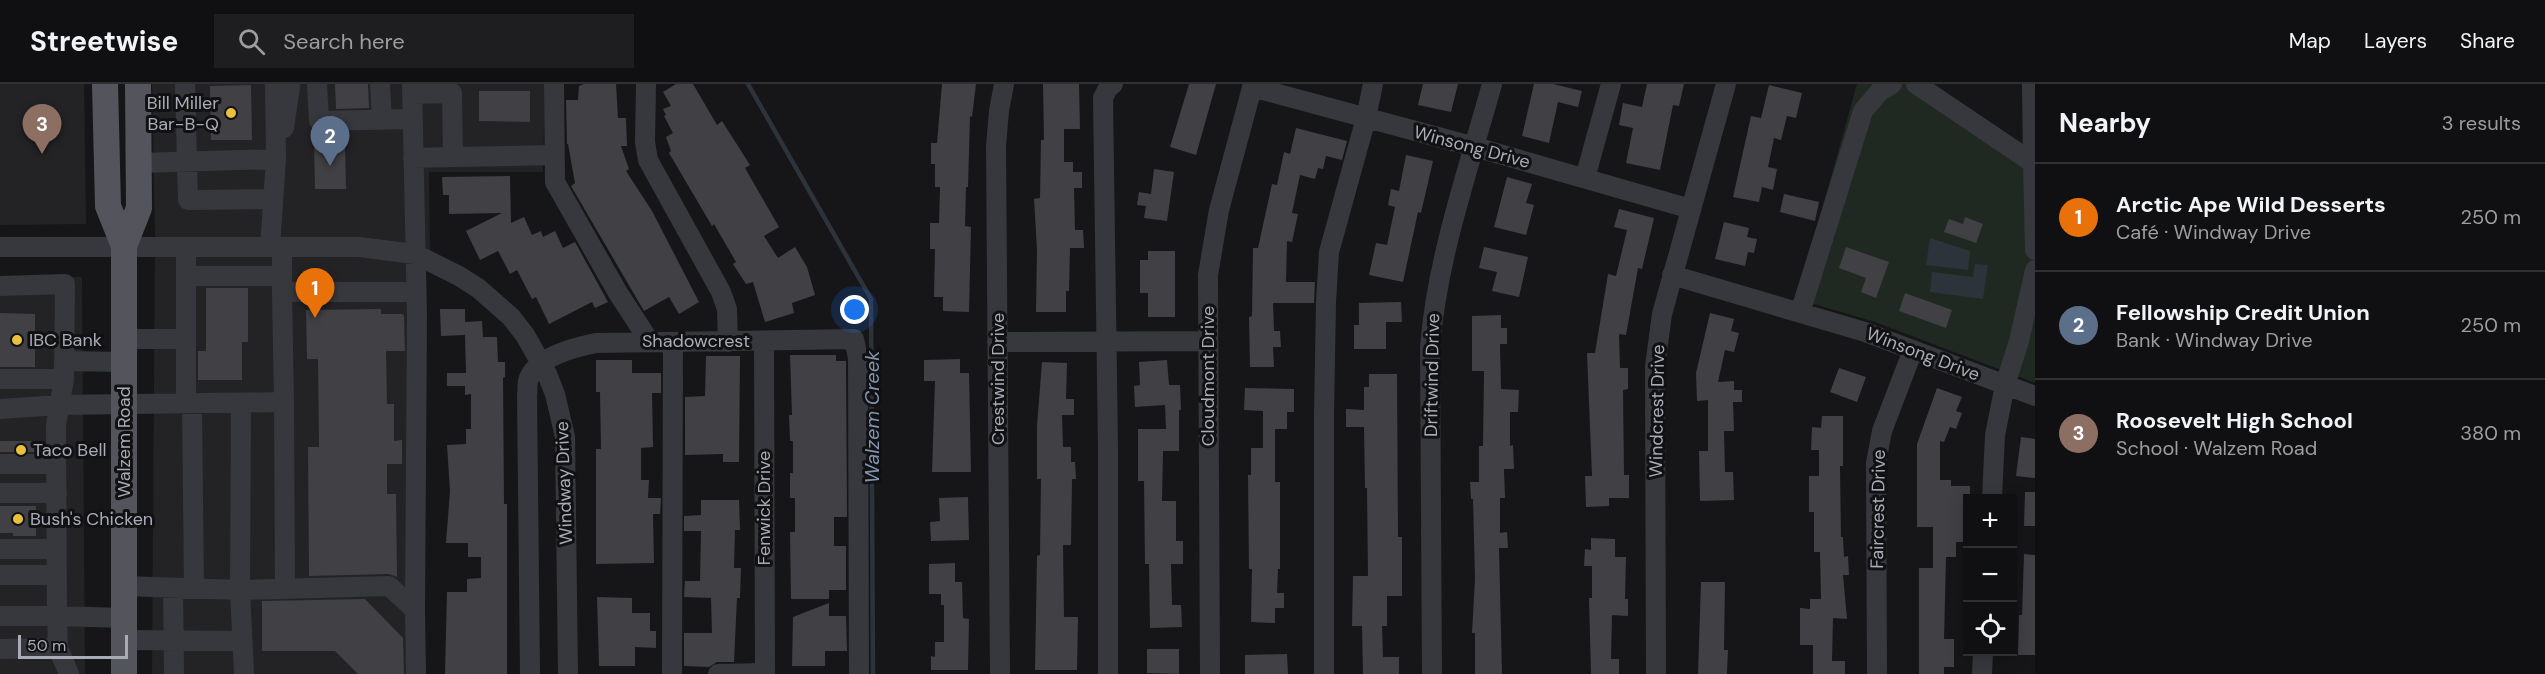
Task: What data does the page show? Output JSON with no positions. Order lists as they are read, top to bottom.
{
  "streets": {
    "main road": ["Walzem Road"],
    "street": [
      "Winsong Drive",
      "Shadowcrest",
      "Driftwind Drive",
      "Cloudmont Drive",
      "Crestwind Drive",
      "Windcrest Drive",
      "Windway Drive",
      "Fenwick Drive",
      "Faircrest Drive"
    ]
  },
  "crossings": [
    ["Winsong Drive", "Driftwind Drive"],
    ["Winsong Drive", "Cloudmont Drive"],
    ["Winsong Drive", "Windcrest Drive"],
    ["Winsong Drive", "Faircrest Drive"],
    ["Shadowcrest", "Windway Drive"],
    ["Shadowcrest", "Fenwick Drive"],
    ["Walzem Road", "Windway Drive"]
  ],
  "water": ["Walzem Creek"],
  "places": [
    "Bill Miller Bar-B-Q",
    "IBC Bank",
    "Taco Bell",
    "Bush's Chicken"
  ],
  "scale_bar": "50 m",
  "page": {
    "header": "Streetwise",
    "search": "Search here",
    "nav": ["Map", "Layers", "Share"],
    "heading": ["Nearby", "3 results"],
    "pins": ["3", "2", "1"],
    "list": [
      {
        "mark": "1",
        "name": "Arctic Ape Wild Desserts",
        "note": "Café · Windway Drive",
        "value": "250 m"
      },
      {
        "mark": "2",
        "name": "Fellowship Credit Union",
        "note": "Bank · Windway Drive",
        "value": "250 m"
      },
      {
        "mark": "3",
        "name": "Roosevelt High School",
        "note": "School · Walzem Road",
        "value": "380 m"
      }
    ],
    "map_buttons": ["+", "−"],
    "scale": "50 m"
  }
}
